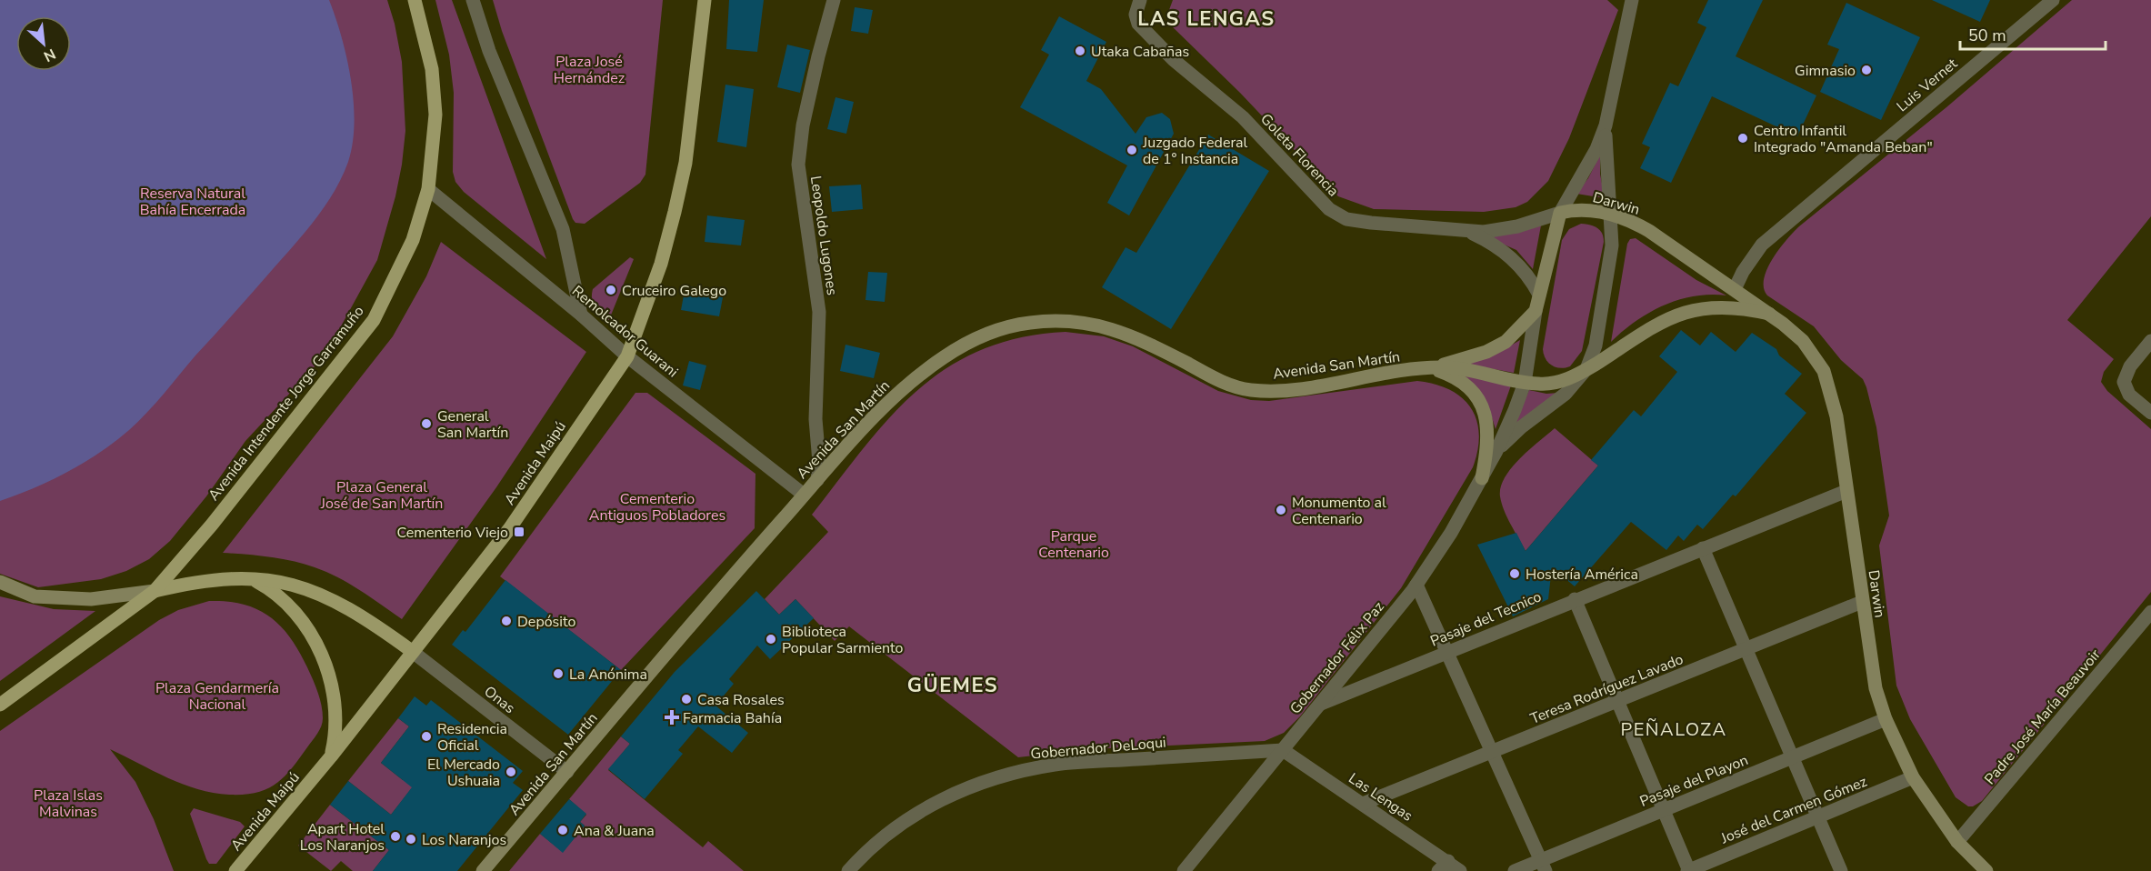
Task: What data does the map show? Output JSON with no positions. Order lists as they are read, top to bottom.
{
  "streets": {
    "main road": [
      "Darwin",
      "Avenida San Martín",
      "Avenida Intendente Jorge Garramuño",
      "Avenida Maipú",
      "Gobernador Félix Paz"
    ],
    "street": [
      "Luis Vernet",
      "Goleta Florencia",
      "Leopoldo Lugones",
      "Remolcador Guarani",
      "Pasaje del Tecnico",
      "Teresa Rodríguez Lavado",
      "Onas",
      "Padre José María Beauvoir",
      "Gobernador DeLoqui",
      "Pasaje del Playon",
      "Las Lengas",
      "José del Carmen Gómez"
    ]
  },
  "crossings": [
    ["Luis Vernet", "Darwin"],
    ["Goleta Florencia", "Darwin"],
    ["Goleta Florencia", "Gobernador Félix Paz"],
    ["Darwin", "Pasaje del Tecnico"],
    ["Darwin", "Gobernador Félix Paz"],
    ["Darwin", "Teresa Rodríguez Lavado"],
    ["Darwin", "Padre José María Beauvoir"],
    ["Darwin", "Pasaje del Playon"],
    ["Darwin", "José del Carmen Gómez"],
    ["Leopoldo Lugones", "Avenida San Martín"],
    ["Remolcador Guarani", "Avenida San Martín"],
    ["Remolcador Guarani", "Avenida Intendente Jorge Garramuño"],
    ["Remolcador Guarani", "Avenida Maipú"],
    ["Avenida San Martín", "Gobernador Félix Paz"],
    ["Avenida San Martín", "Onas"],
    ["Avenida Maipú", "Onas"],
    ["Pasaje del Tecnico", "Gobernador Félix Paz"],
    ["Gobernador Félix Paz", "Gobernador DeLoqui"],
    ["Gobernador Félix Paz", "Las Lengas"],
    ["Teresa Rodríguez Lavado", "Las Lengas"],
    ["Gobernador DeLoqui", "Las Lengas"]
  ],
  "districts": ["LAS LENGAS", "GÜEMES", "PEÑALOZA"],
  "parks": [
    "Plaza José Hernández",
    "Reserva Natural Bahía Encerrada",
    "Plaza General José de San Martín",
    "Cementerio Antiguos Pobladores",
    "Parque Centenario",
    "Plaza Gendarmería Nacional",
    "Plaza Islas Malvinas"
  ],
  "places": {
    "other": [
      "Utaka Cabañas",
      "Gimnasio",
      "Centro Infantil Integrado \"Amanda Beban\"",
      "Juzgado Federal de 1° Instancia",
      "Cruceiro Galego",
      "General San Martín",
      "Monumento al Centenario",
      "Hostería América",
      "Depósito",
      "Biblioteca Popular Sarmiento",
      "La Anónima",
      "Casa Rosales",
      "Residencia Oficial",
      "El Mercado Ushuaia",
      "Ana & Juana",
      "Apart Hotel Los Naranjos",
      "Los Naranjos"
    ],
    "transit": ["Cementerio Viejo"],
    "health": ["Farmacia Bahía"]
  },
  "scale_bar": "50 m",
  "north": "bottom right"
}
